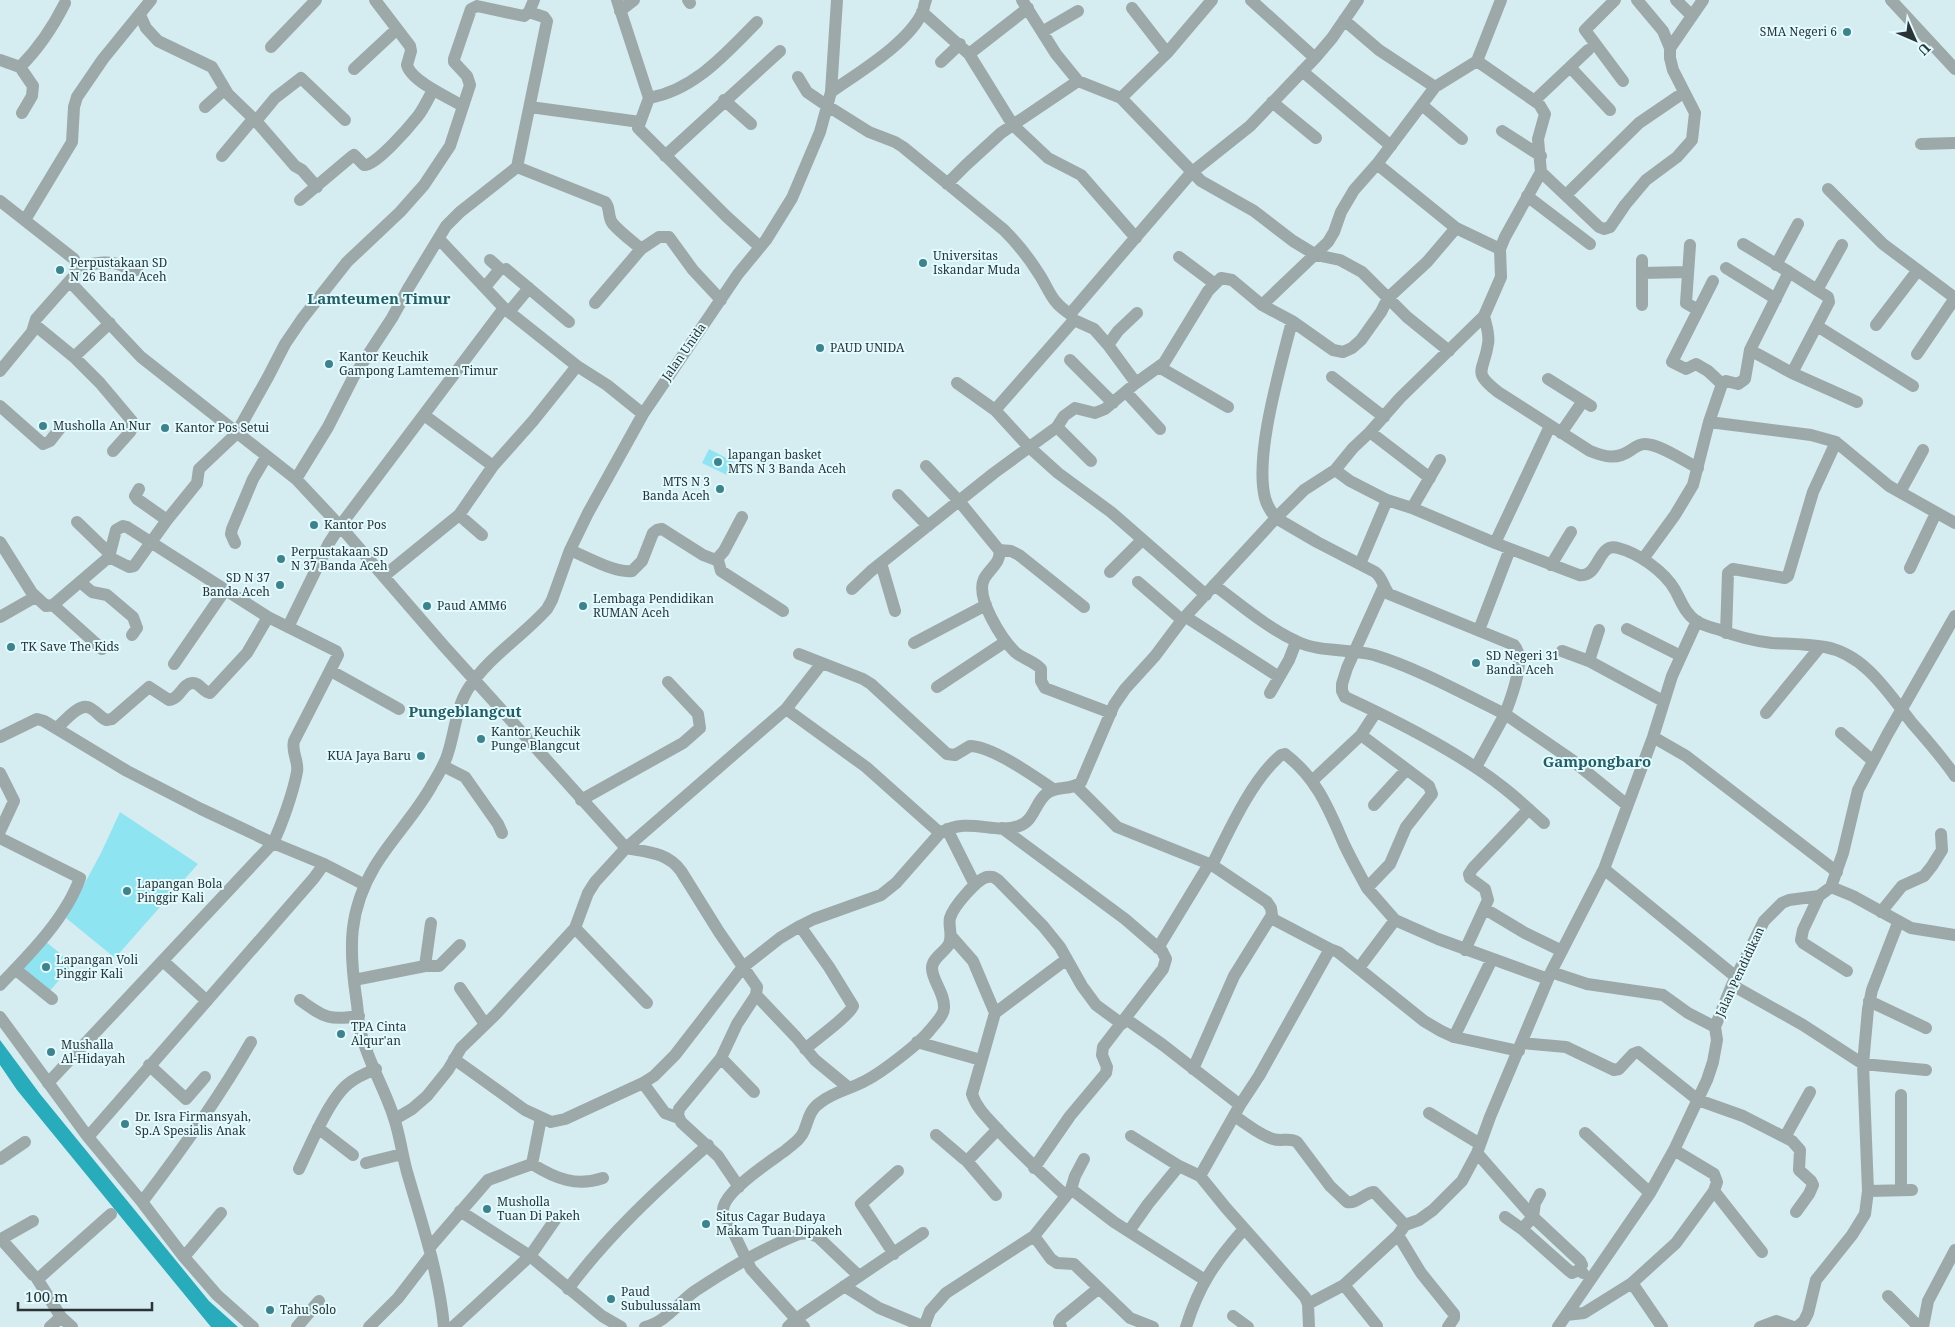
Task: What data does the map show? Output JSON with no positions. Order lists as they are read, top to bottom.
{
  "streets": {
    "street": ["Jalan Unida", "Jalan Pendidikan"]
  },
  "districts": ["Lamteumen Timur", "Pungeblangcut", "Gampongbaro"],
  "places": [
    "SMA Negeri 6",
    "Universitas Iskandar Muda",
    "Perpustakaan SD N 26 Banda Aceh",
    "PAUD UNIDA",
    "Kantor Keuchik Gampong Lamtemen Timur",
    "Musholla An Nur",
    "Kantor Pos Setui",
    "lapangan basket MTS N 3 Banda Aceh",
    "MTS N 3 Banda Aceh",
    "Kantor Pos",
    "Perpustakaan SD N 37 Banda Aceh",
    "SD N 37 Banda Aceh",
    "Paud AMM6",
    "Lembaga Pendidikan RUMAN Aceh",
    "TK Save The Kids",
    "SD Negeri 31 Banda Aceh",
    "Kantor Keuchik Punge Blangcut",
    "KUA Jaya Baru",
    "Lapangan Bola Pinggir Kali",
    "Lapangan Voli Pinggir Kali",
    "TPA Cinta Alqur'an",
    "Mushalla Al-Hidayah",
    "Dr. Isra Firmansyah, Sp.A Spesialis Anak",
    "Musholla Tuan Di Pakeh",
    "Situs Cagar Budaya Makam Tuan Dipakeh",
    "Paud Subulussalam",
    "Tahu Solo"
  ],
  "scale_bar": "100 m",
  "north": "bottom right"
}
